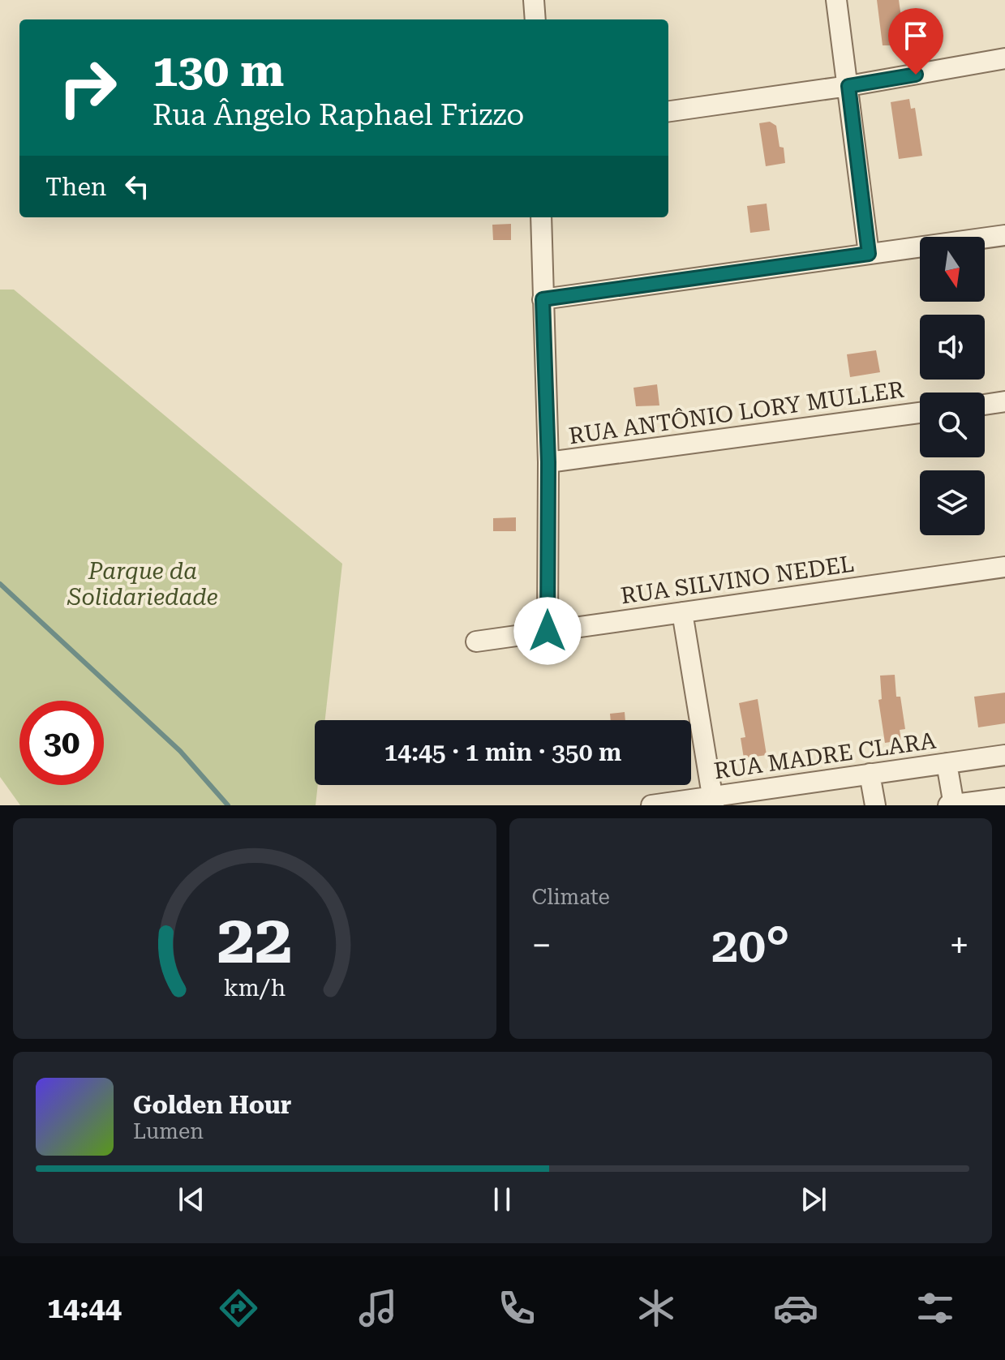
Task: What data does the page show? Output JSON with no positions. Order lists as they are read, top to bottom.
{
  "streets": {
    "street": ["RUA ANTÔNIO LORY MULLER", "RUA SILVINO NEDEL", "RUA MADRE CLARA"]
  },
  "parks": ["Parque da Solidariedade"],
  "north": "bottom",
  "page": {
    "turn": ["130 m", "Rua Ângelo Raphael Frizzo"],
    "then": "Then",
    "limit": "30",
    "trip": "14:45 · 1 min · 350 m",
    "tile": "Climate",
    "heat": ["−", "20°", "+"],
    "song": ["Golden Hour", "Lumen"],
    "tabs": "14:44",
    "gauge": ["22", "km/h"]
  }
}
